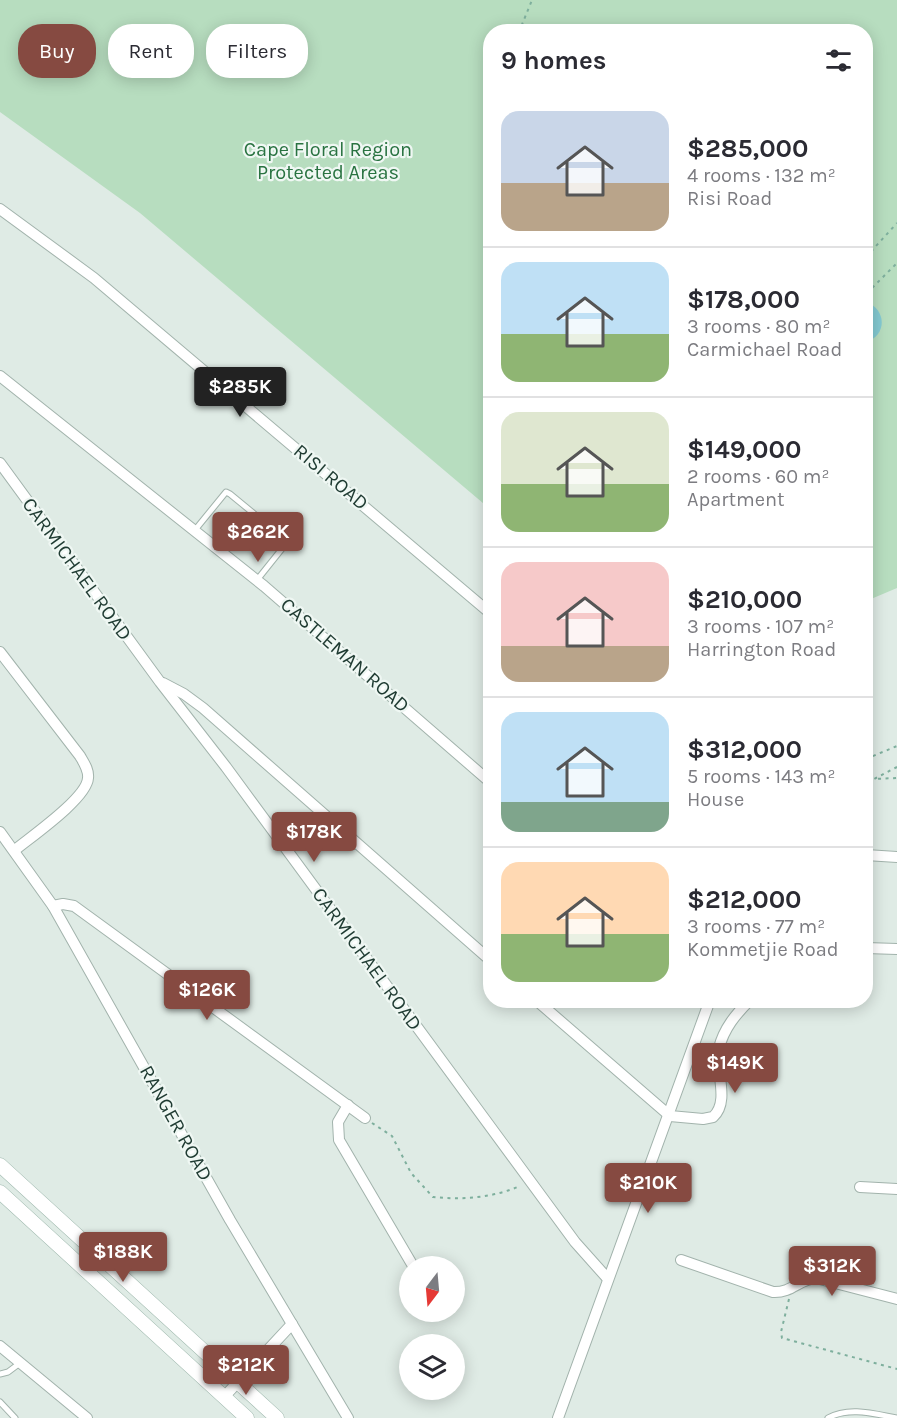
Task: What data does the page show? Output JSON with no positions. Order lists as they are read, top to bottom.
{
  "streets": {
    "street": [
      "RISI ROAD",
      "CARMICHAEL ROAD",
      "CASTLEMAN ROAD",
      "RANGER ROAD"
    ]
  },
  "parks": ["Cape Floral Region Protected Areas"],
  "north": "bottom",
  "page": {
    "chip": ["Buy", "Rent", "Filters"],
    "heading": "9 homes",
    "list": [
      {
        "name": "$285,000",
        "note": "4 rooms · 132 m² · Risi Road"
      },
      {
        "name": "$178,000",
        "note": "3 rooms · 80 m² · Carmichael Road"
      },
      {
        "name": "$149,000",
        "note": "2 rooms · 60 m² · Apartment"
      },
      {
        "name": "$210,000",
        "note": "3 rooms · 107 m² · Harrington Road"
      },
      {
        "name": "$312,000",
        "note": "5 rooms · 143 m² · House"
      },
      {
        "name": "$212,000",
        "note": "3 rooms · 77 m² · Kommetjie Road"
      }
    ],
    "price": [
      "$285K",
      "$262K",
      "$178K",
      "$126K",
      "$149K",
      "$210K",
      "$188K",
      "$312K",
      "$212K"
    ]
  }
}
